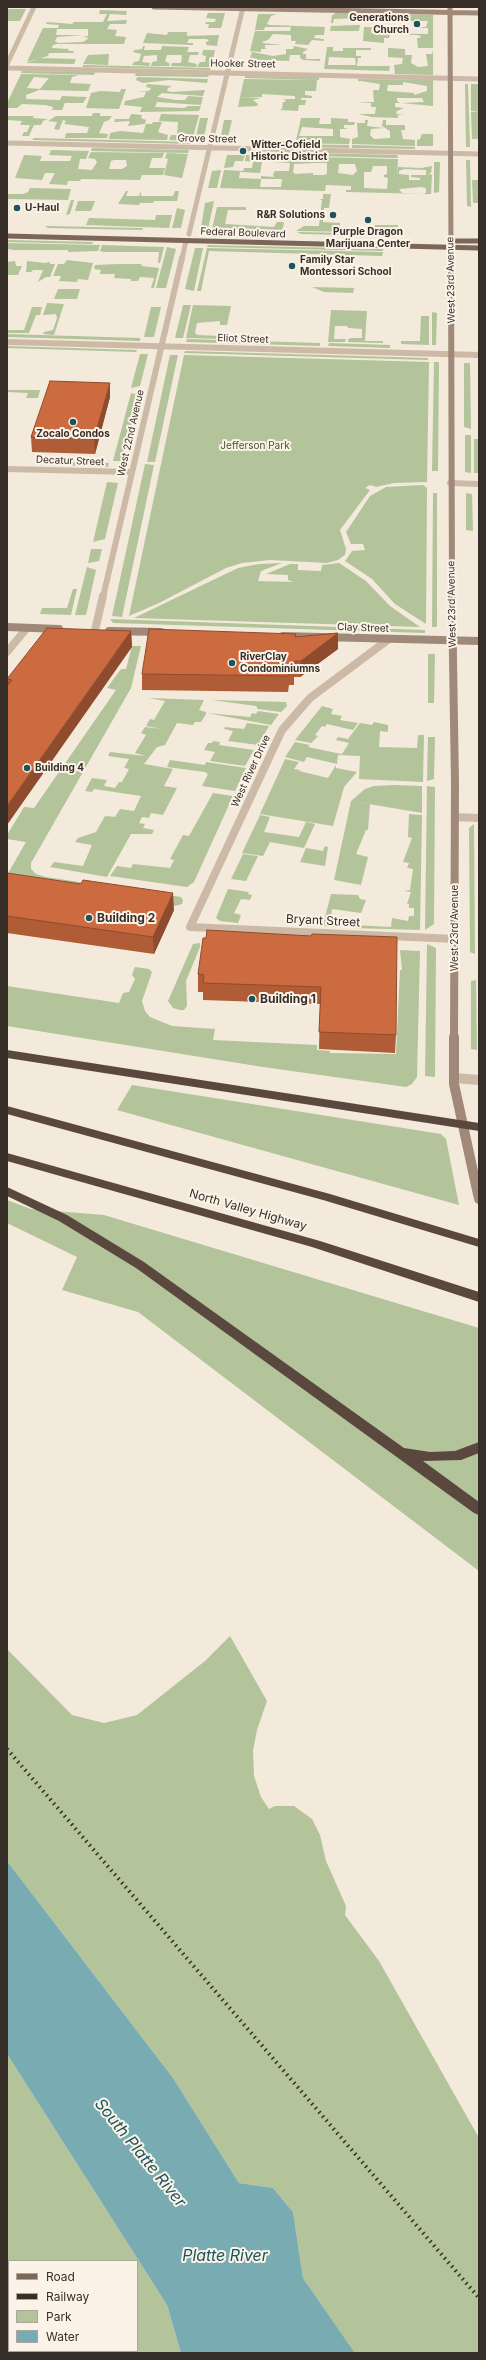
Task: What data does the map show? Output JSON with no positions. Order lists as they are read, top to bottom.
{
  "streets": {
    "highway": ["North Valley Highway"],
    "main road": ["Federal Boulevard"],
    "street": [
      "Hooker Street",
      "Grove Street",
      "West 23rd Avenue",
      "Eliot Street",
      "West 22nd Avenue",
      "Decatur Street",
      "Clay Street",
      "West River Drive",
      "Bryant Street"
    ]
  },
  "crossings": [
    ["Hooker Street", "West 23rd Avenue"],
    ["Grove Street", "West 23rd Avenue"],
    ["Federal Boulevard", "West 23rd Avenue"],
    ["Federal Boulevard", "West 22nd Avenue"],
    ["West 23rd Avenue", "Eliot Street"],
    ["West 23rd Avenue", "Clay Street"],
    ["West 23rd Avenue", "Bryant Street"],
    ["Eliot Street", "West 22nd Avenue"],
    ["West 22nd Avenue", "Decatur Street"],
    ["Clay Street", "West River Drive"],
    ["West River Drive", "Bryant Street"]
  ],
  "water": ["South Platte River", "Platte River"],
  "parks": ["Jefferson Park"],
  "places": [
    "Generations Church",
    "Witter-Cofield Historic District",
    "U-Haul",
    "R&R Solutions",
    "Purple Dragon Marijuana Center",
    "Family Star Montessori School",
    "Zocalo Condos",
    "RiverClay Condominiumns",
    "Building 4",
    "Building 2",
    "Building 1"
  ],
  "legend": [
    "Road",
    "Railway",
    "Park",
    "Water"
  ]
}
